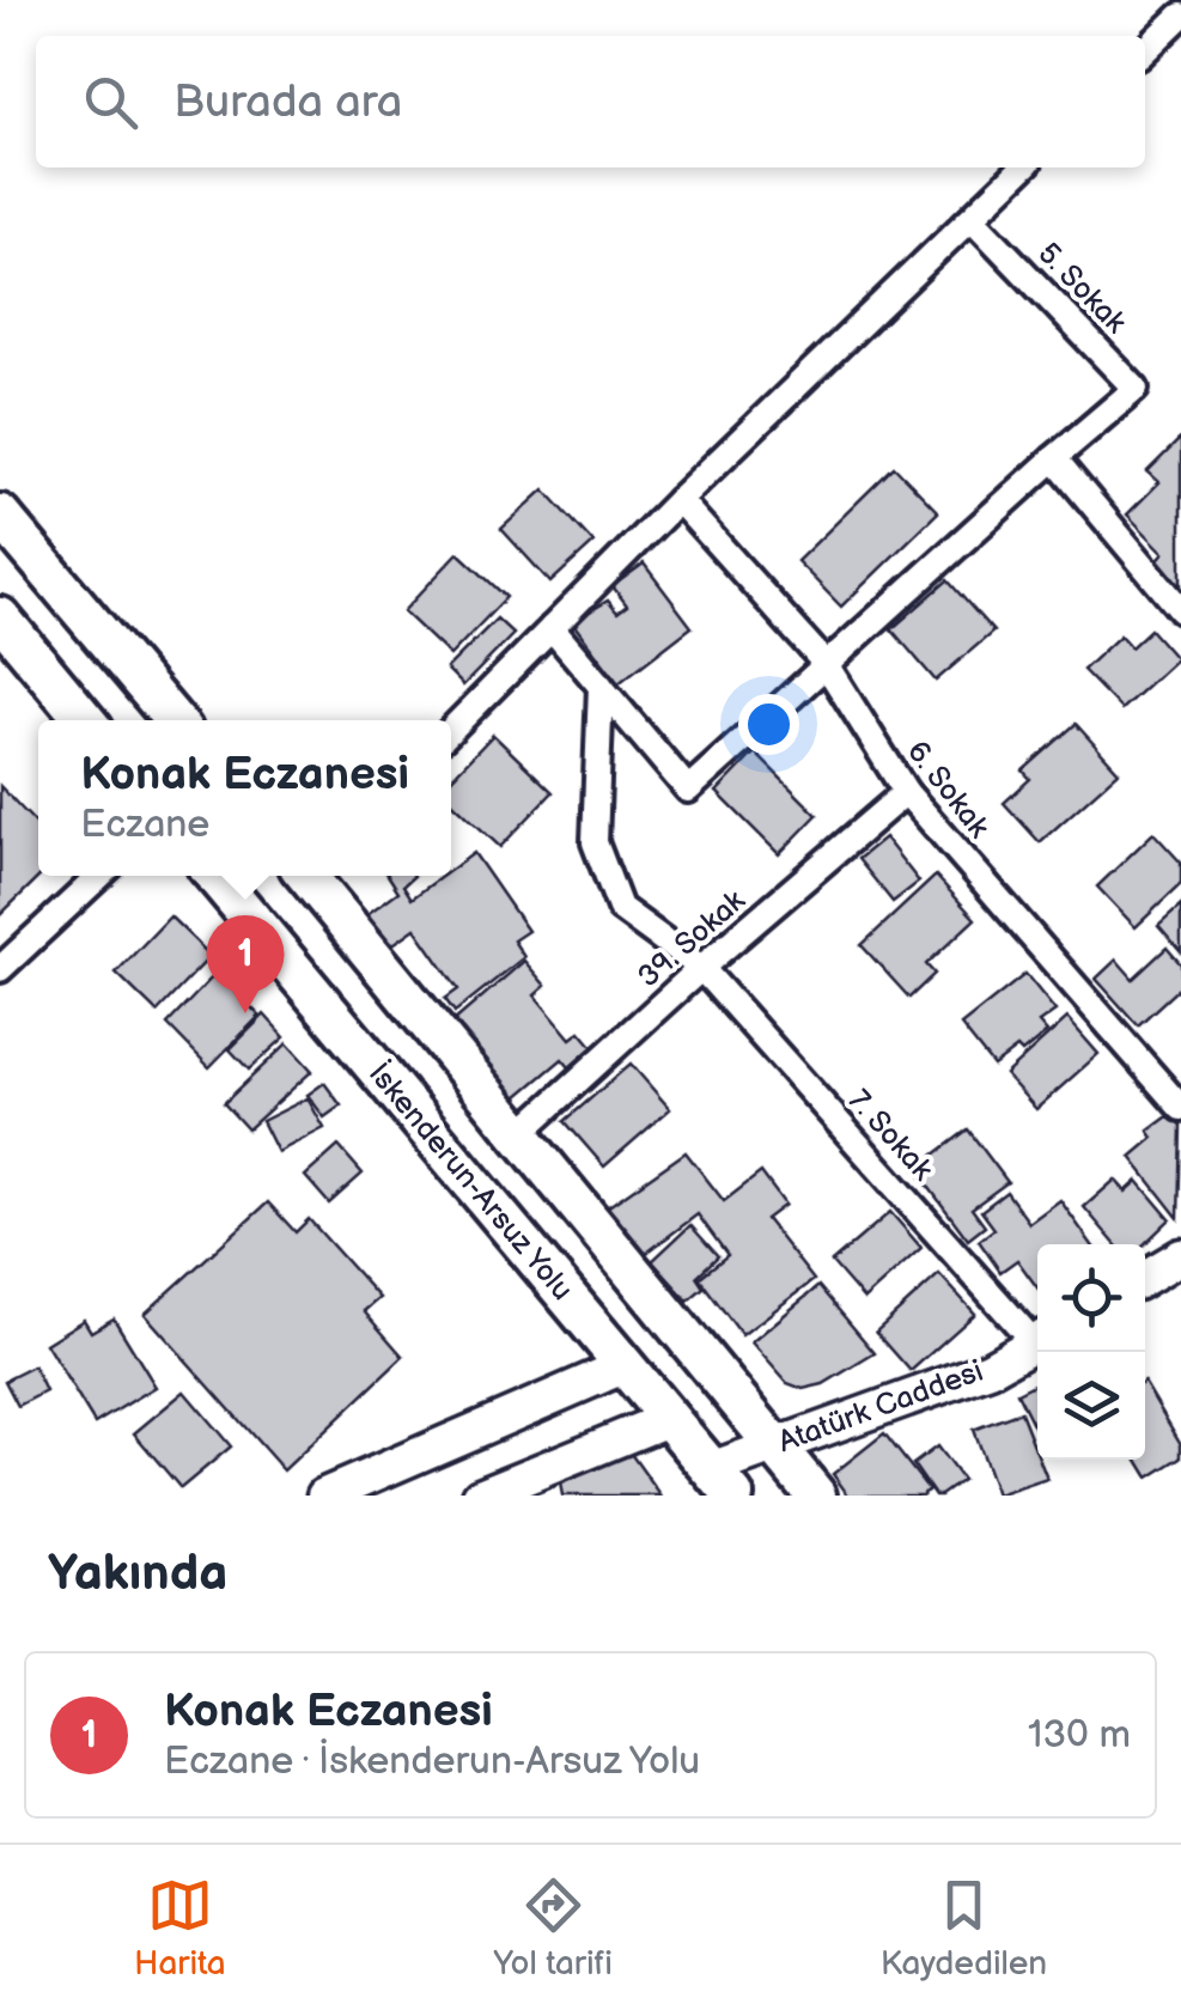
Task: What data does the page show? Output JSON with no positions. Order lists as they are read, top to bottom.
{
  "streets": {
    "main road": ["İskenderun-Arsuz Yolu"],
    "street": [
      "5. Sokak",
      "6. Sokak",
      "39. Sokak",
      "7. Sokak",
      "Atatürk Caddesi"
    ]
  },
  "crossings": [
    ["6. Sokak", "39. Sokak"],
    ["39. Sokak", "7. Sokak"],
    ["İskenderun-Arsuz Yolu", "Atatürk Caddesi"]
  ],
  "page": {
    "search": "Burada ara",
    "popup": ["Konak Eczanesi", "Eczane"],
    "pins": "1",
    "heading": "Yakında",
    "list": [
      {
        "mark": "1",
        "name": "Konak Eczanesi",
        "note": "Eczane · İskenderun-Arsuz Yolu",
        "value": "130 m"
      }
    ],
    "nav": ["Harita", "Yol tarifi", "Kaydedilen"]
  }
}
